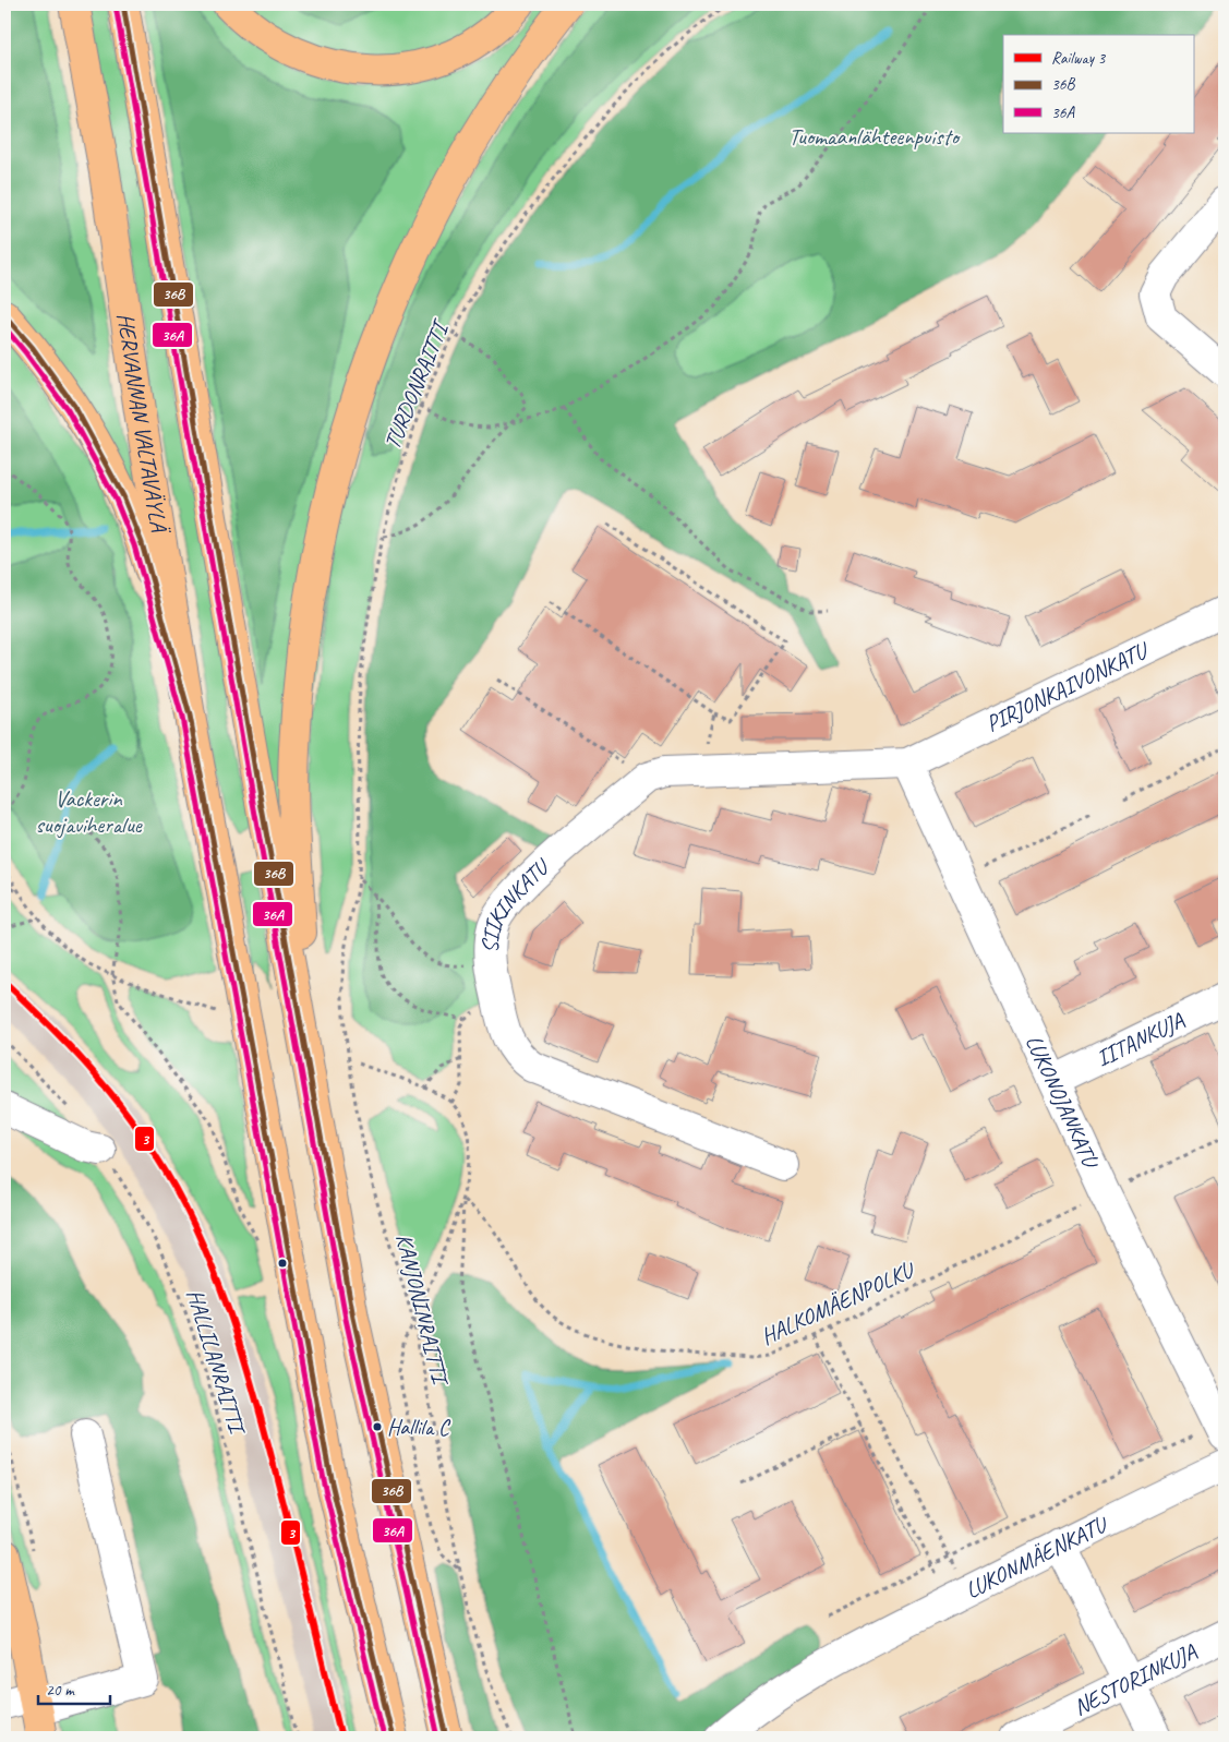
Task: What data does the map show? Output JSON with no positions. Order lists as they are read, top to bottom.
{
  "streets": {
    "main road": ["HERVANNAN VALTAVÄYLÄ"],
    "street": [
      "PIRJONKAIVONKATU",
      "SIIKINKATU",
      "IITANKUJA",
      "LUKONOJANKATU",
      "LUKONMÄENKATU",
      "NESTORINKUJA"
    ],
    "path": [
      "TURDONRAITTI",
      "HALKOMÄENPOLKU",
      "KANJONINRAITTI",
      "HALLILANRAITTI"
    ]
  },
  "crossings": [
    ["TURDONRAITTI", "KANJONINRAITTI"],
    ["PIRJONKAIVONKATU", "SIIKINKATU"],
    ["PIRJONKAIVONKATU", "LUKONOJANKATU"],
    ["SIIKINKATU", "LUKONOJANKATU"],
    ["IITANKUJA", "LUKONOJANKATU"],
    ["LUKONOJANKATU", "HALKOMÄENPOLKU"]
  ],
  "parks": ["Tuomaanlähteenpuisto", "Vackerin suojaviheralue"],
  "places": ["Hallila C"],
  "lines": ["transit line 36B", "transit line 36A", "rail line 3"],
  "legend": ["Railway 3", "36B", "36A"],
  "scale_bar": "20 m"
}
